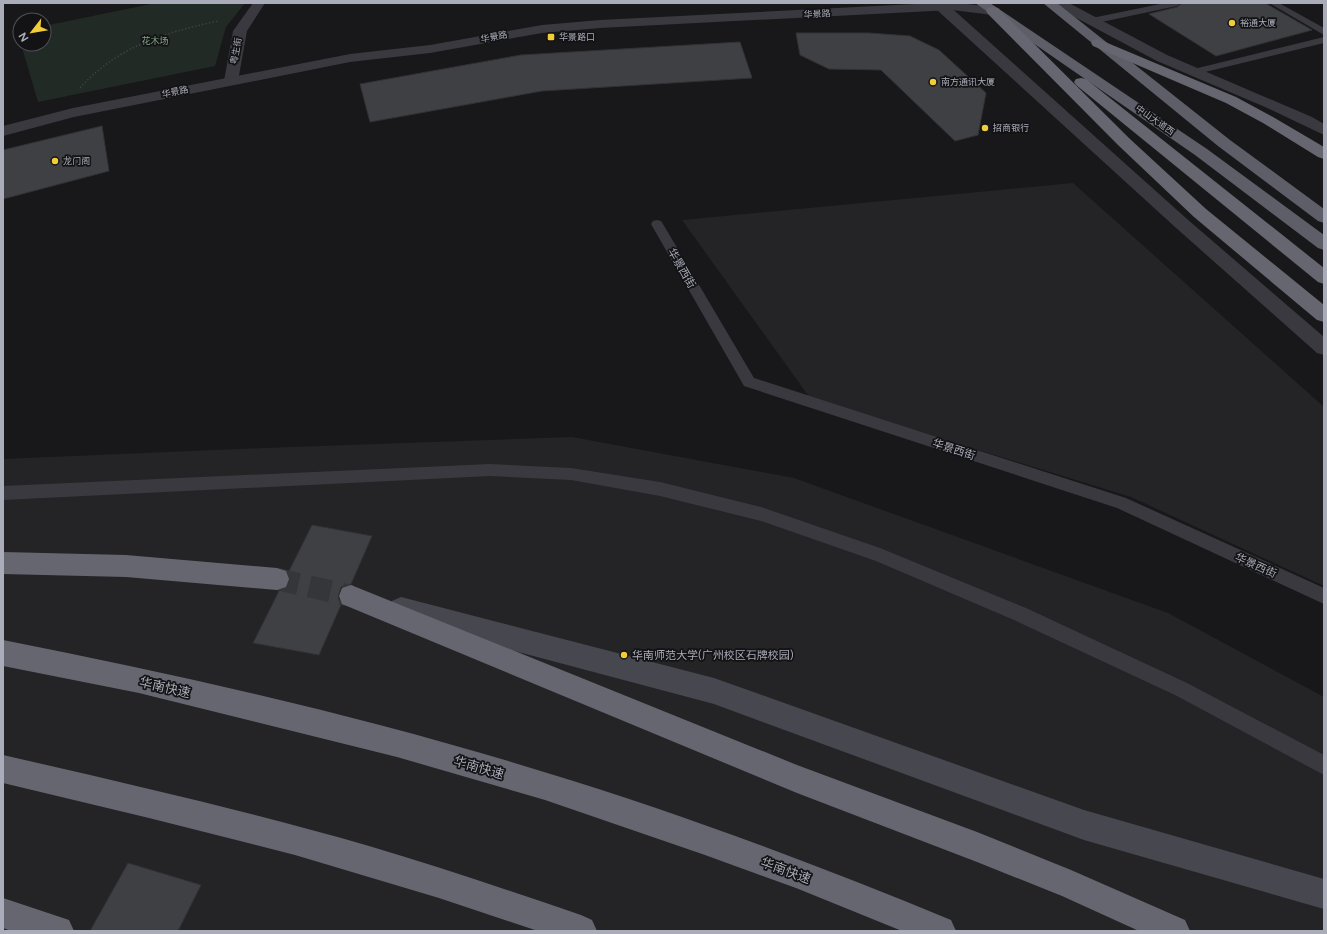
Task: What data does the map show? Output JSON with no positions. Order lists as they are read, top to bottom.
{
  "streets": {
    "highway": ["中山大道西", "华南快速"],
    "street": ["华景路", "粤生街"],
    "lane": ["华景西街"]
  },
  "crossings": [
    ["华景路", "粤生街"],
    ["华景路", "中山大道西"]
  ],
  "parks": ["花木场"],
  "places": {
    "other": [
      "裕通大厦",
      "南方通讯大厦",
      "招商银行",
      "龙门阁",
      "华南师范大学(广州校区石牌校园)"
    ],
    "transit": ["华景路口"]
  },
  "north": "bottom left"
}
